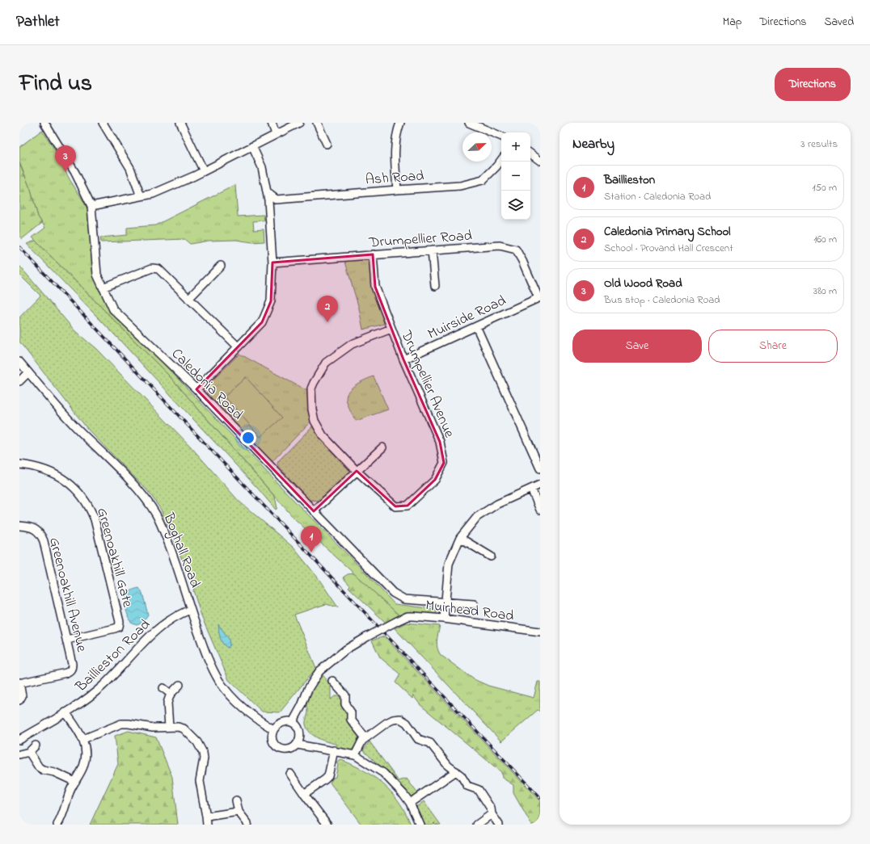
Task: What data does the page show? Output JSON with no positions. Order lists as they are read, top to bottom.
{
  "streets": {
    "street": [
      "Ash Road",
      "Drumpellier Road",
      "Muirside Road",
      "Caledonia Road",
      "Drumpellier Avenue",
      "Boghall Road",
      "Greenoakhill Gate",
      "Greenoakhill Avenue",
      "Muirhead Road",
      "Baillieston Road"
    ]
  },
  "crossings": [
    ["Drumpellier Road", "Muirside Road"],
    ["Drumpellier Road", "Drumpellier Avenue"],
    ["Muirside Road", "Drumpellier Avenue"],
    ["Boghall Road", "Muirhead Road"],
    ["Boghall Road", "Baillieston Road"],
    ["Greenoakhill Gate", "Greenoakhill Avenue"]
  ],
  "north": "top right",
  "page": {
    "header": "Pathlet",
    "nav": ["Map", "Directions", "Saved"],
    "title": "Find us",
    "buttons": [
      "Directions",
      ["Save", "Share"]
    ],
    "heading": ["Nearby", "3 results"],
    "map_buttons": ["+", "−"],
    "pins": ["3", "2", "1"],
    "list": [
      {
        "mark": "1",
        "name": "Baillieston",
        "note": "Station · Caledonia Road",
        "value": "150 m"
      },
      {
        "mark": "2",
        "name": "Caledonia Primary School",
        "note": "School · Provand Hall Crescent",
        "value": "160 m"
      },
      {
        "mark": "3",
        "name": "Old Wood Road",
        "note": "Bus stop · Caledonia Road",
        "value": "380 m"
      }
    ]
  }
}
